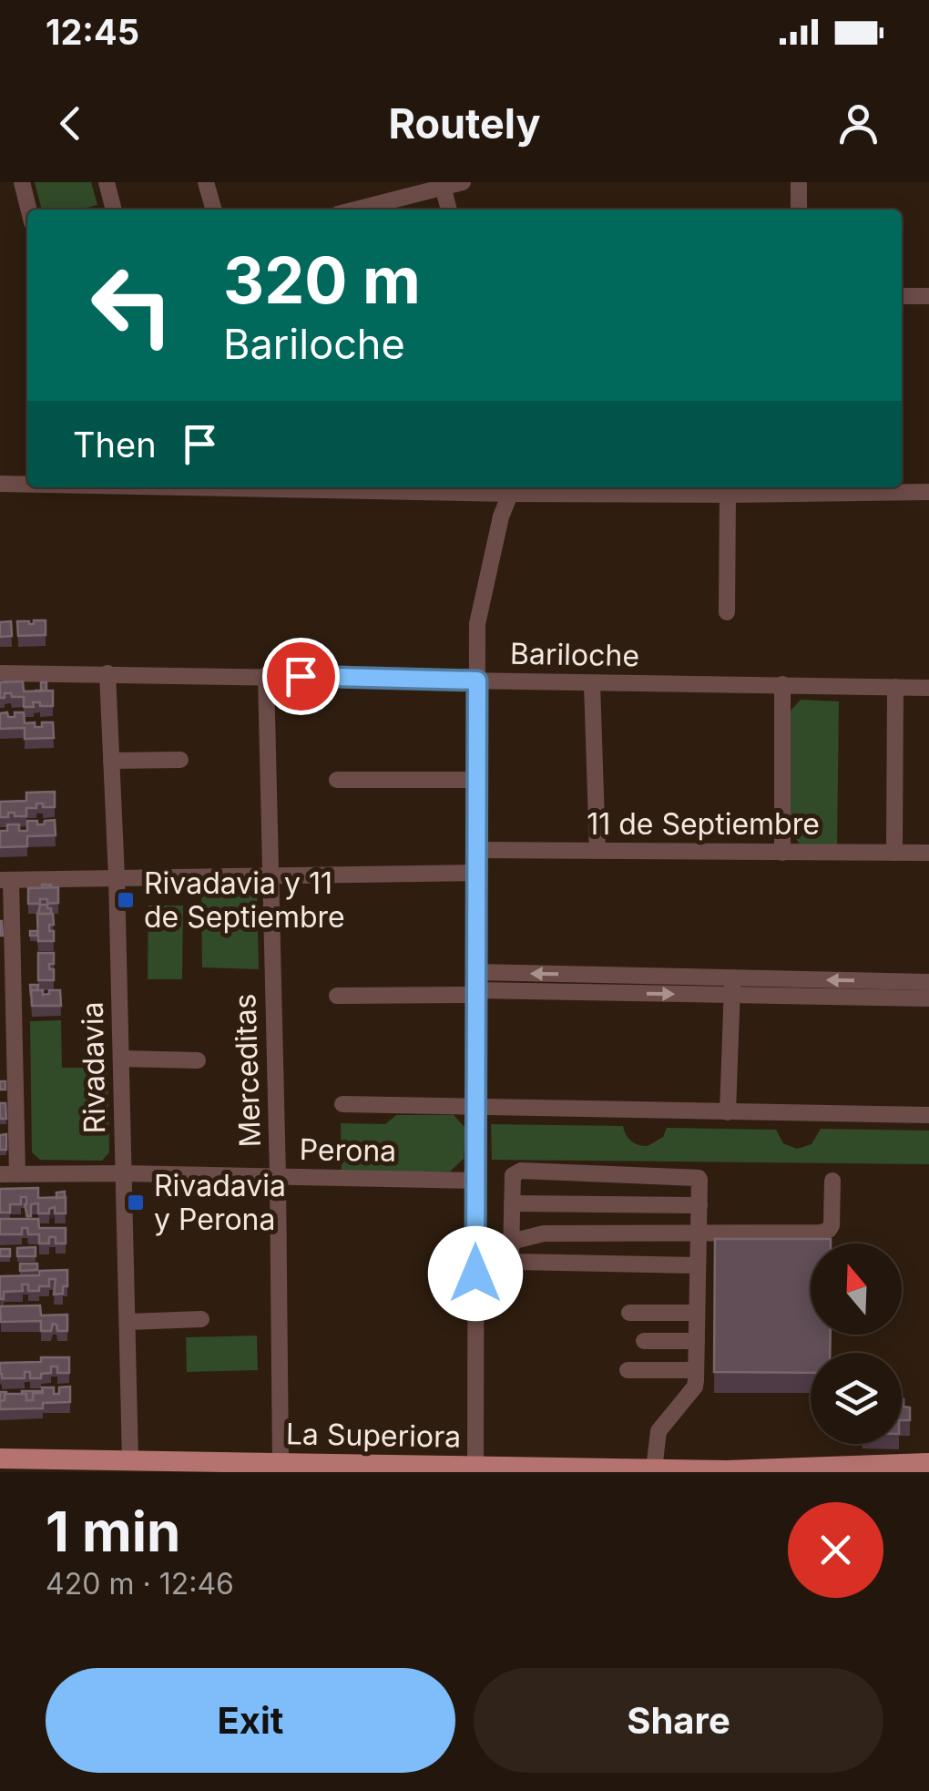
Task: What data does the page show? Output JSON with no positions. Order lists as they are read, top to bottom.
{
  "streets": {
    "main road": ["La Superiora"],
    "street": [
      "Bariloche",
      "11 de Septiembre",
      "Rivadavia",
      "Merceditas",
      "Perona"
    ]
  },
  "crossings": [
    ["Bariloche", "Rivadavia"],
    ["Bariloche", "Merceditas"],
    ["Rivadavia", "Perona"],
    ["Rivadavia", "La Superiora"],
    ["Merceditas", "Perona"],
    ["Merceditas", "La Superiora"]
  ],
  "places": {
    "transit": ["Rivadavia y 11 de Septiembre", "Rivadavia y Perona"]
  },
  "north": "top",
  "page": {
    "status": "12:45",
    "header": "Routely",
    "turn": ["320 m", "Bariloche"],
    "then": "Then",
    "heading": ["1 min", "420 m · 12:46"],
    "buttons": ["Exit", "Share"]
  }
}
